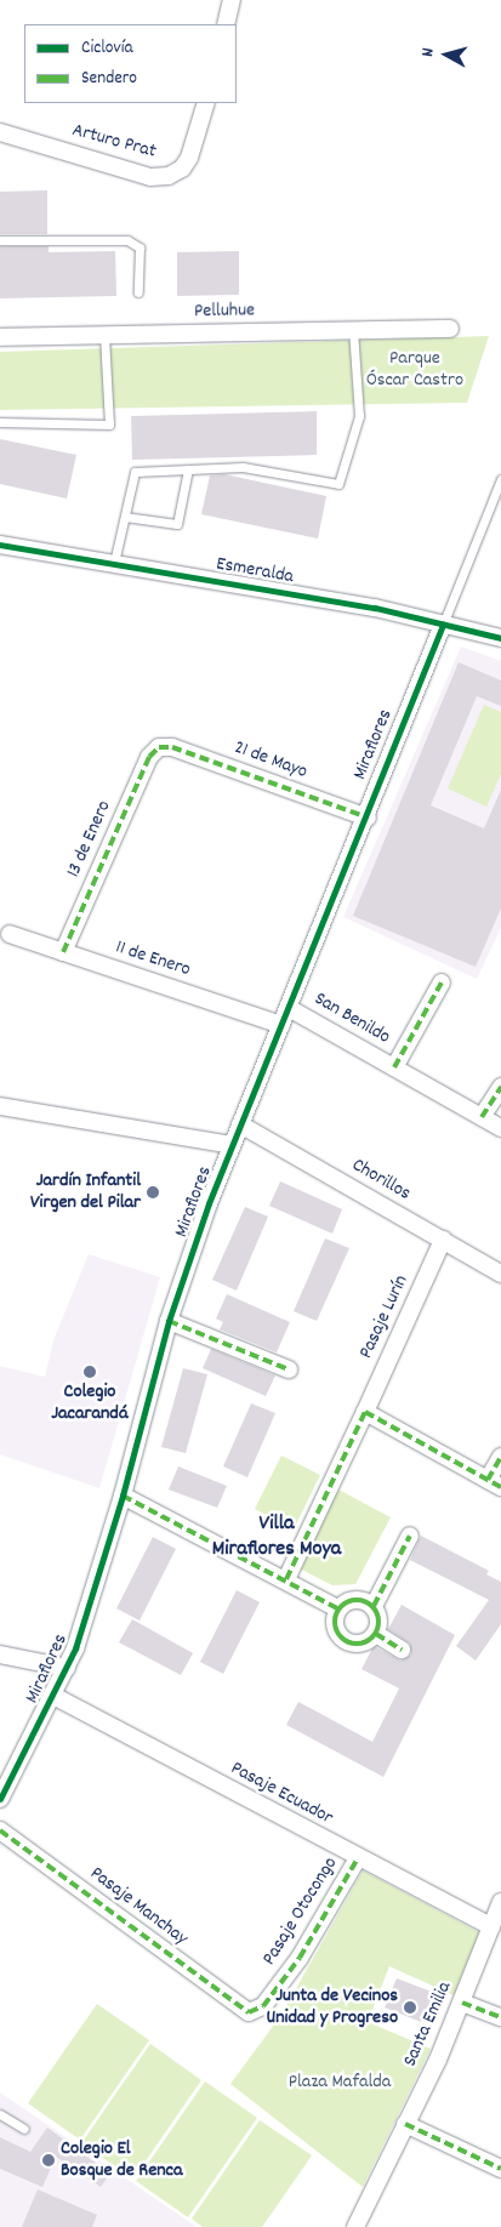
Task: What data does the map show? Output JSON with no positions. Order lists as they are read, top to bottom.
{
  "streets": {
    "street": [
      "Arturo Prat",
      "Pelluhue",
      "Esmeralda",
      "Miraflores",
      "21 de Mayo",
      "13 de Enero",
      "11 de Enero",
      "San Benildo",
      "Chorillos",
      "Pasaje Lurín",
      "Pasaje Ecuador",
      "Pasaje Manchay",
      "Pasaje Otocongo",
      "Santa Emilia"
    ]
  },
  "crossings": [
    ["Esmeralda", "Miraflores"],
    ["Miraflores", "21 de Mayo"],
    ["Miraflores", "11 de Enero"],
    ["Miraflores", "San Benildo"],
    ["Miraflores", "Chorillos"],
    ["Miraflores", "Pasaje Ecuador"],
    ["21 de Mayo", "13 de Enero"],
    ["13 de Enero", "11 de Enero"],
    ["Chorillos", "Pasaje Lurín"],
    ["Pasaje Ecuador", "Pasaje Otocongo"],
    ["Pasaje Ecuador", "Santa Emilia"],
    ["Pasaje Manchay", "Pasaje Otocongo"]
  ],
  "districts": ["Villa Miraflores Moya"],
  "parks": ["Parque Óscar Castro", "Plaza Mafalda"],
  "places": [
    "Jardín Infantil Virgen del Pilar",
    "Colegio Jacarandá",
    "Junta de Vecinos Unidad y Progreso",
    "Colegio El Bosque de Renca"
  ],
  "legend": ["Ciclovía", "Sendero"],
  "north": "left"
}
